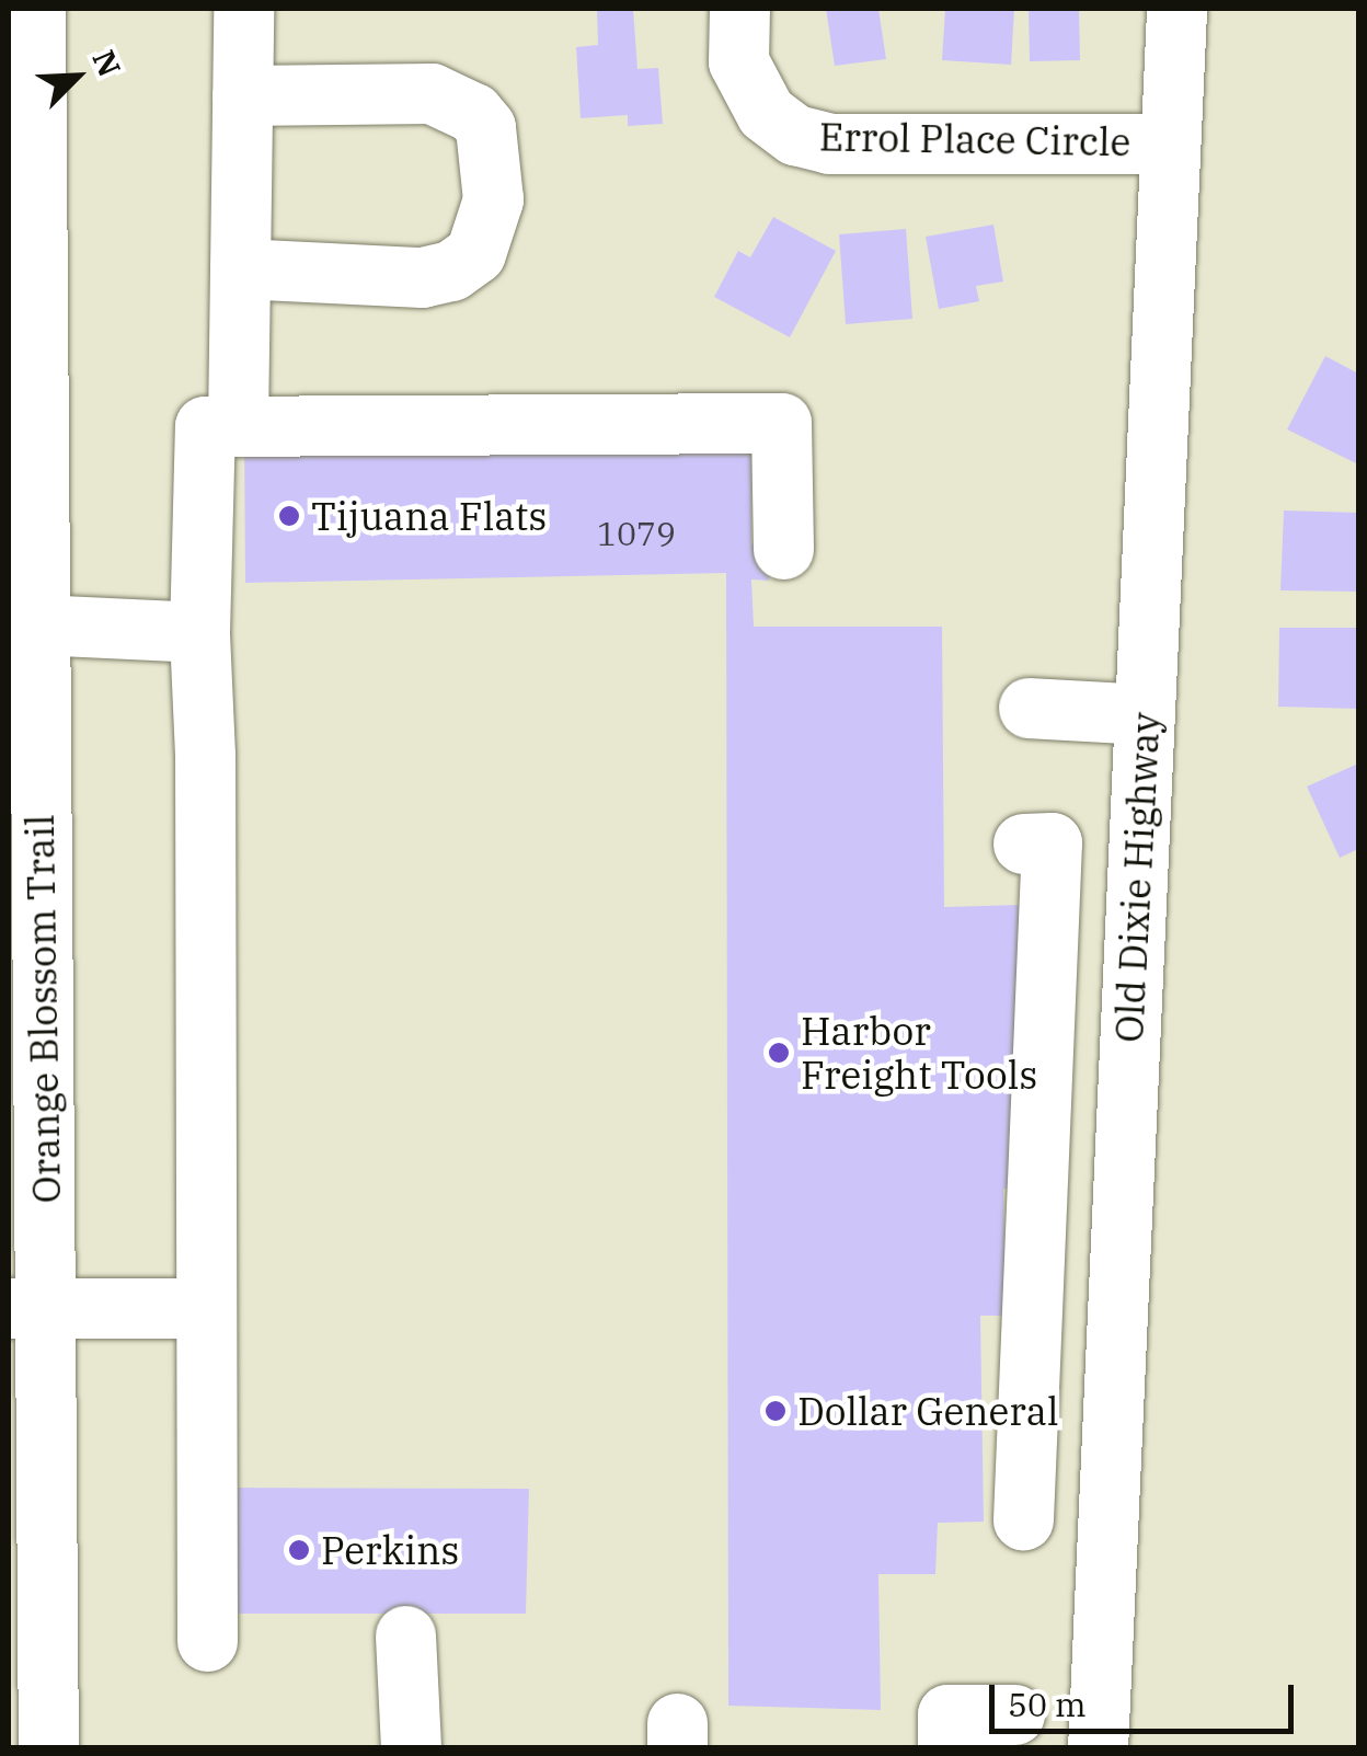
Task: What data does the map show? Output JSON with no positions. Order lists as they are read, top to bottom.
{
  "streets": {
    "street": ["Errol Place Circle", "Old Dixie Highway", "Orange Blossom Trail"]
  },
  "crossings": [
    ["Errol Place Circle", "Old Dixie Highway"]
  ],
  "places": [
    "Tijuana Flats",
    "Harbor Freight Tools",
    "Dollar General",
    "Perkins"
  ],
  "house_numbers": ["1079"],
  "scale_bar": "50 m",
  "north": "top right"
}
